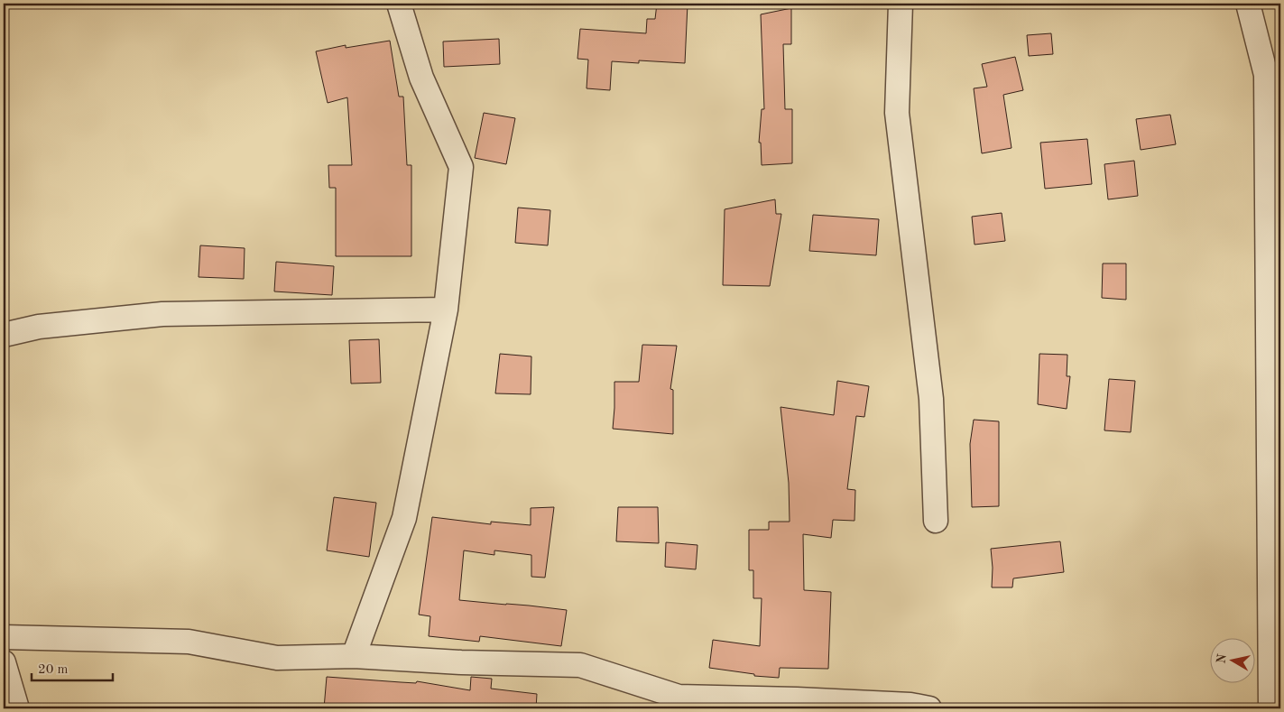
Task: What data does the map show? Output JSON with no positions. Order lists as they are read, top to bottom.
{
  "scale_bar": "20 m",
  "north": "left"
}
